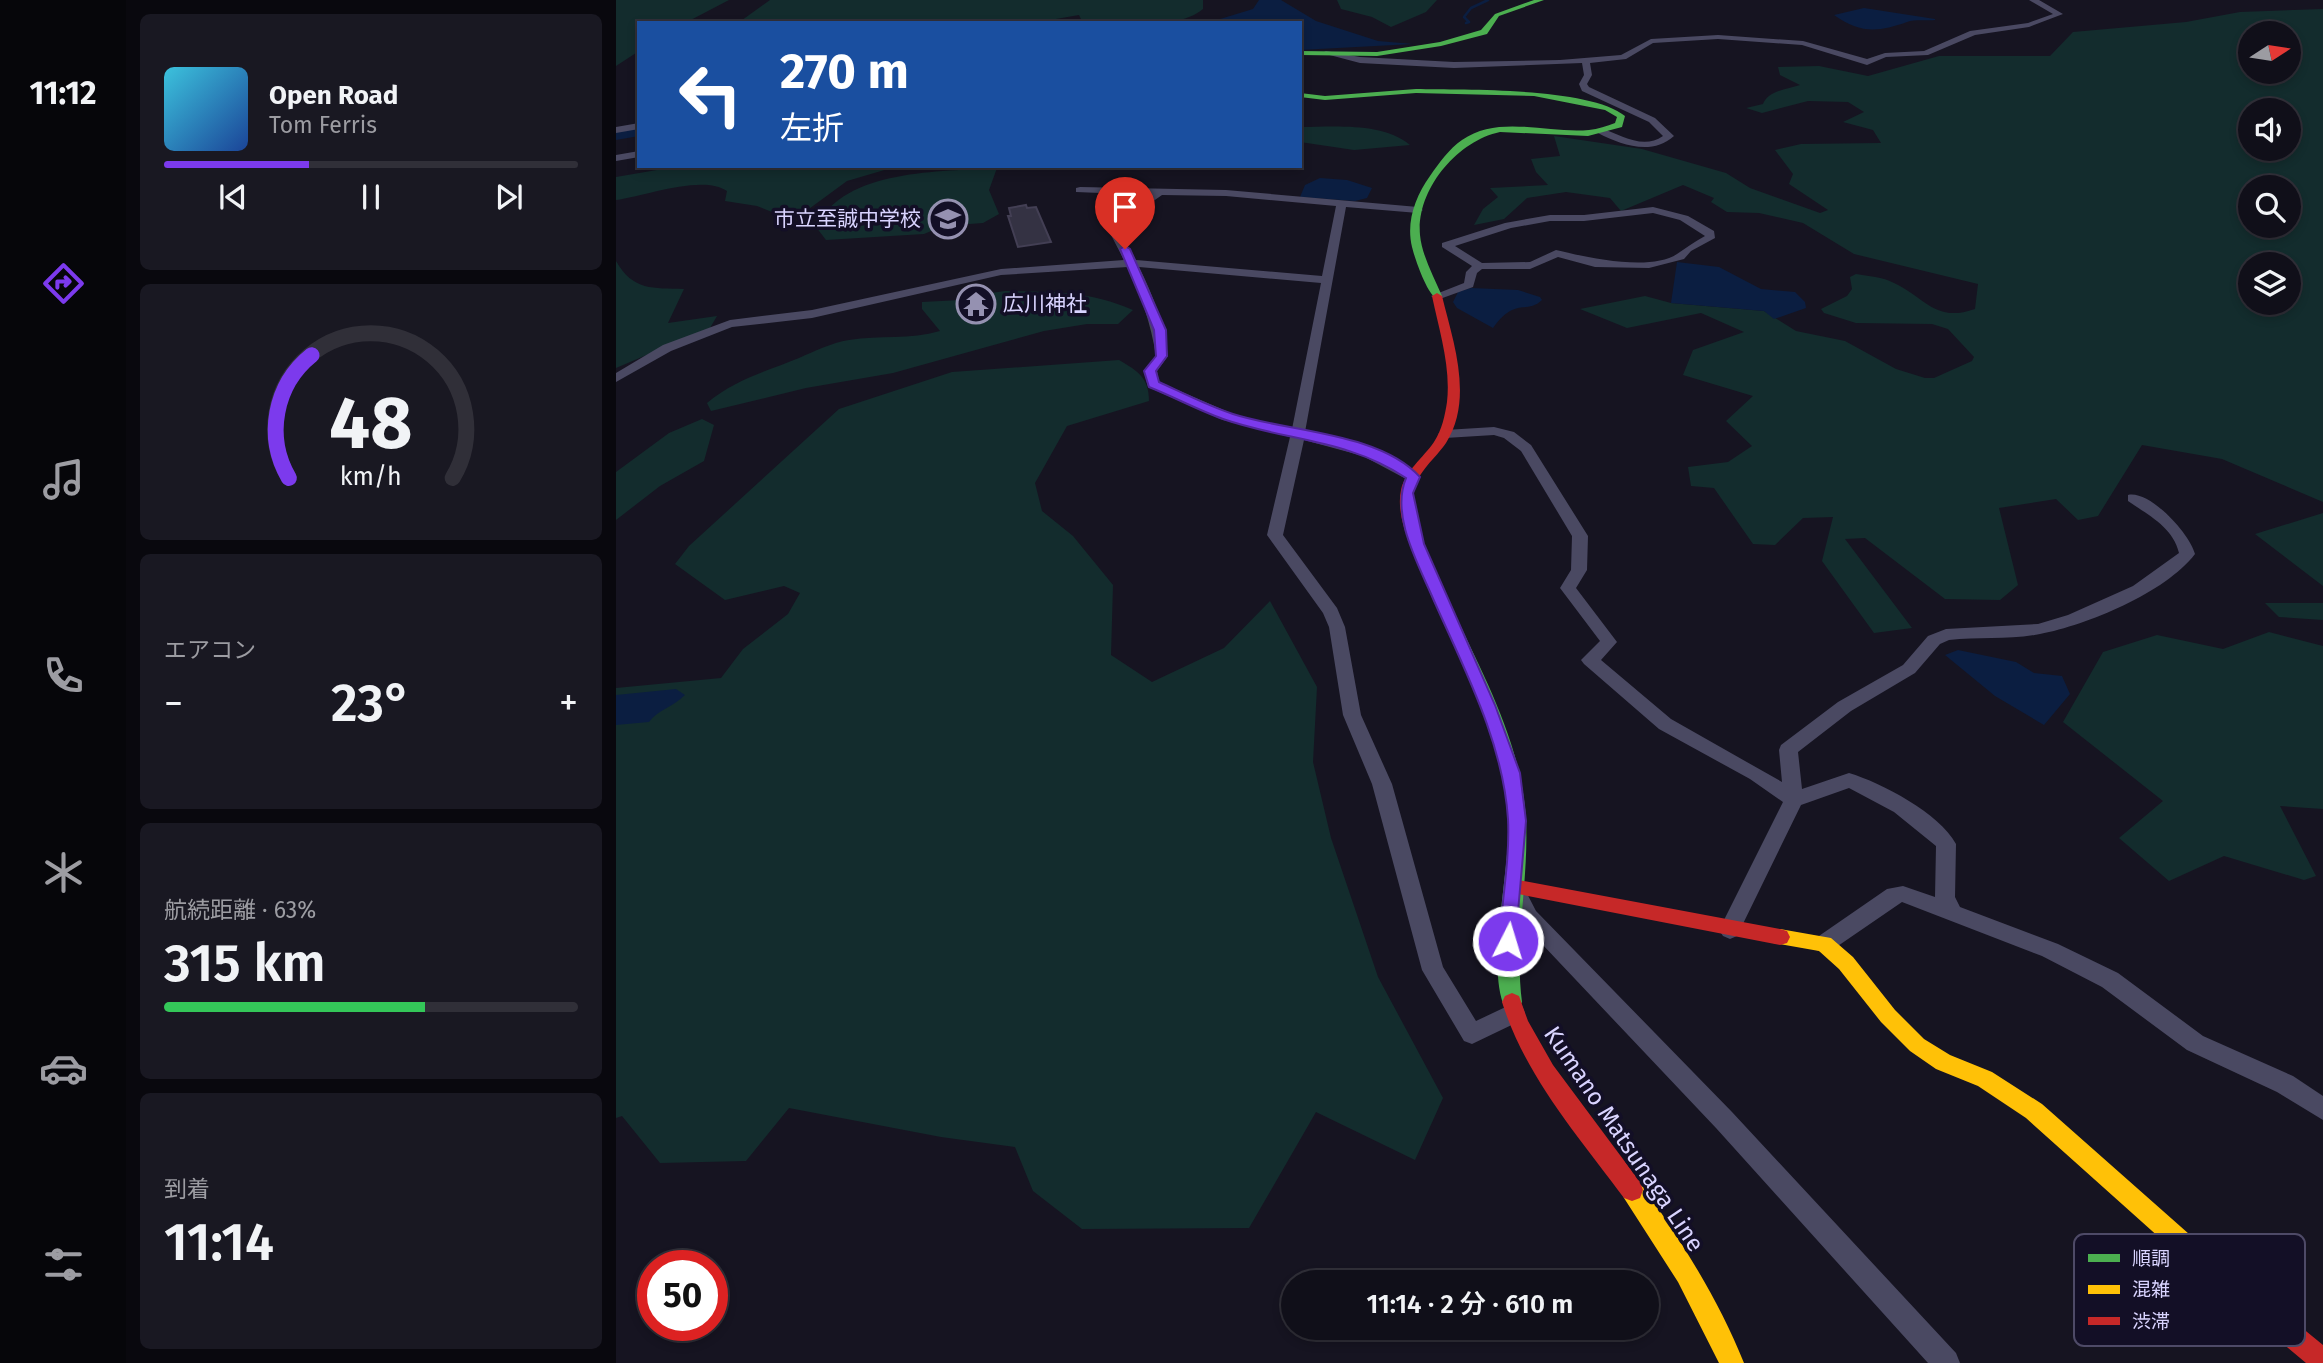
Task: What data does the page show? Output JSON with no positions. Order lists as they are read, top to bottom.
{
  "streets": {
    "main road": ["Kumano Matsunaga Line"]
  },
  "places": {
    "school or university": ["市立至誠中学校"],
    "temple": ["広川神社"]
  },
  "legend": ["順調", "混雑", "渋滞"],
  "north": "right",
  "page": {
    "tabs": "11:12",
    "turn": ["270 m", "左折"],
    "song": ["Open Road", "Tom Ferris"],
    "tile": [
      "エアコン",
      ["航続距離 · 63%", "315 km"],
      ["到着", "11:14"]
    ],
    "heat": ["−", "23°", "+"],
    "limit": "50",
    "trip": "11:14 · 2 分 · 610 m",
    "gauge": ["48", "km/h"]
  }
}
